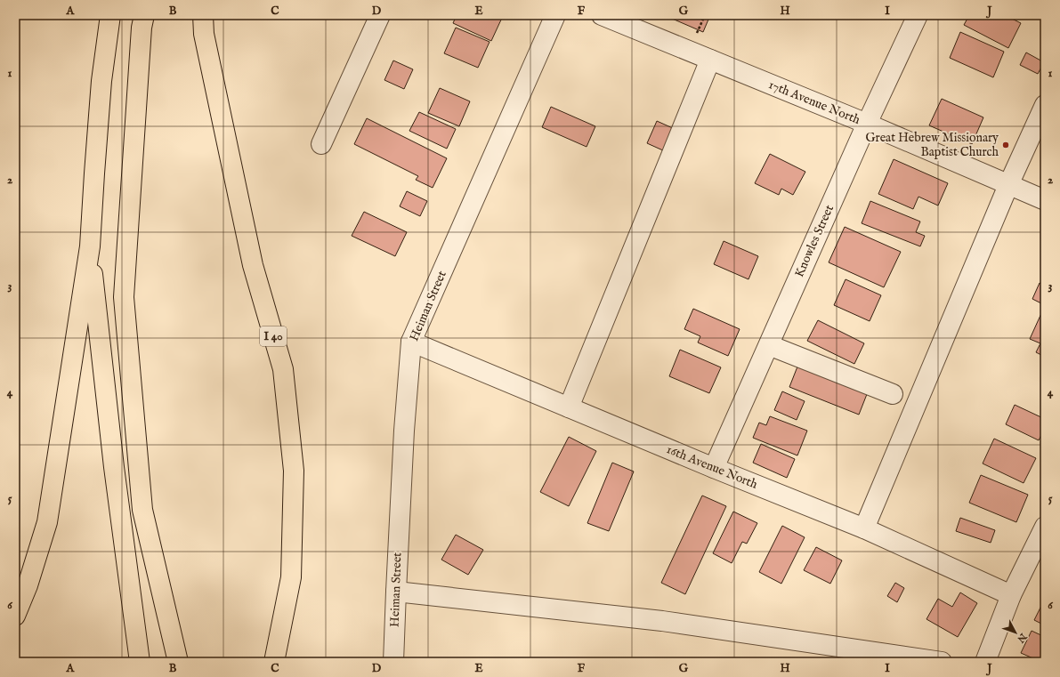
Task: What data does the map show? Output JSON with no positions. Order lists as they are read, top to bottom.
{
  "streets": {
    "highway": ["I 40"],
    "street": [
      "17th Avenue North",
      "Knowles Street",
      "Heiman Street",
      "16th Avenue North"
    ]
  },
  "crossings": [
    ["17th Avenue North", "Knowles Street"],
    ["Knowles Street", "16th Avenue North"],
    ["Heiman Street", "16th Avenue North"]
  ],
  "places": ["Great Hebrew Missionary Baptist Church"],
  "north": "bottom right",
  "grid": {
    "columns": [
      "A",
      "B",
      "C",
      "D",
      "E",
      "F",
      "G",
      "H",
      "I",
      "J"
    ],
    "rows": [
      "1",
      "2",
      "3",
      "4",
      "5",
      "6"
    ]
  }
}
